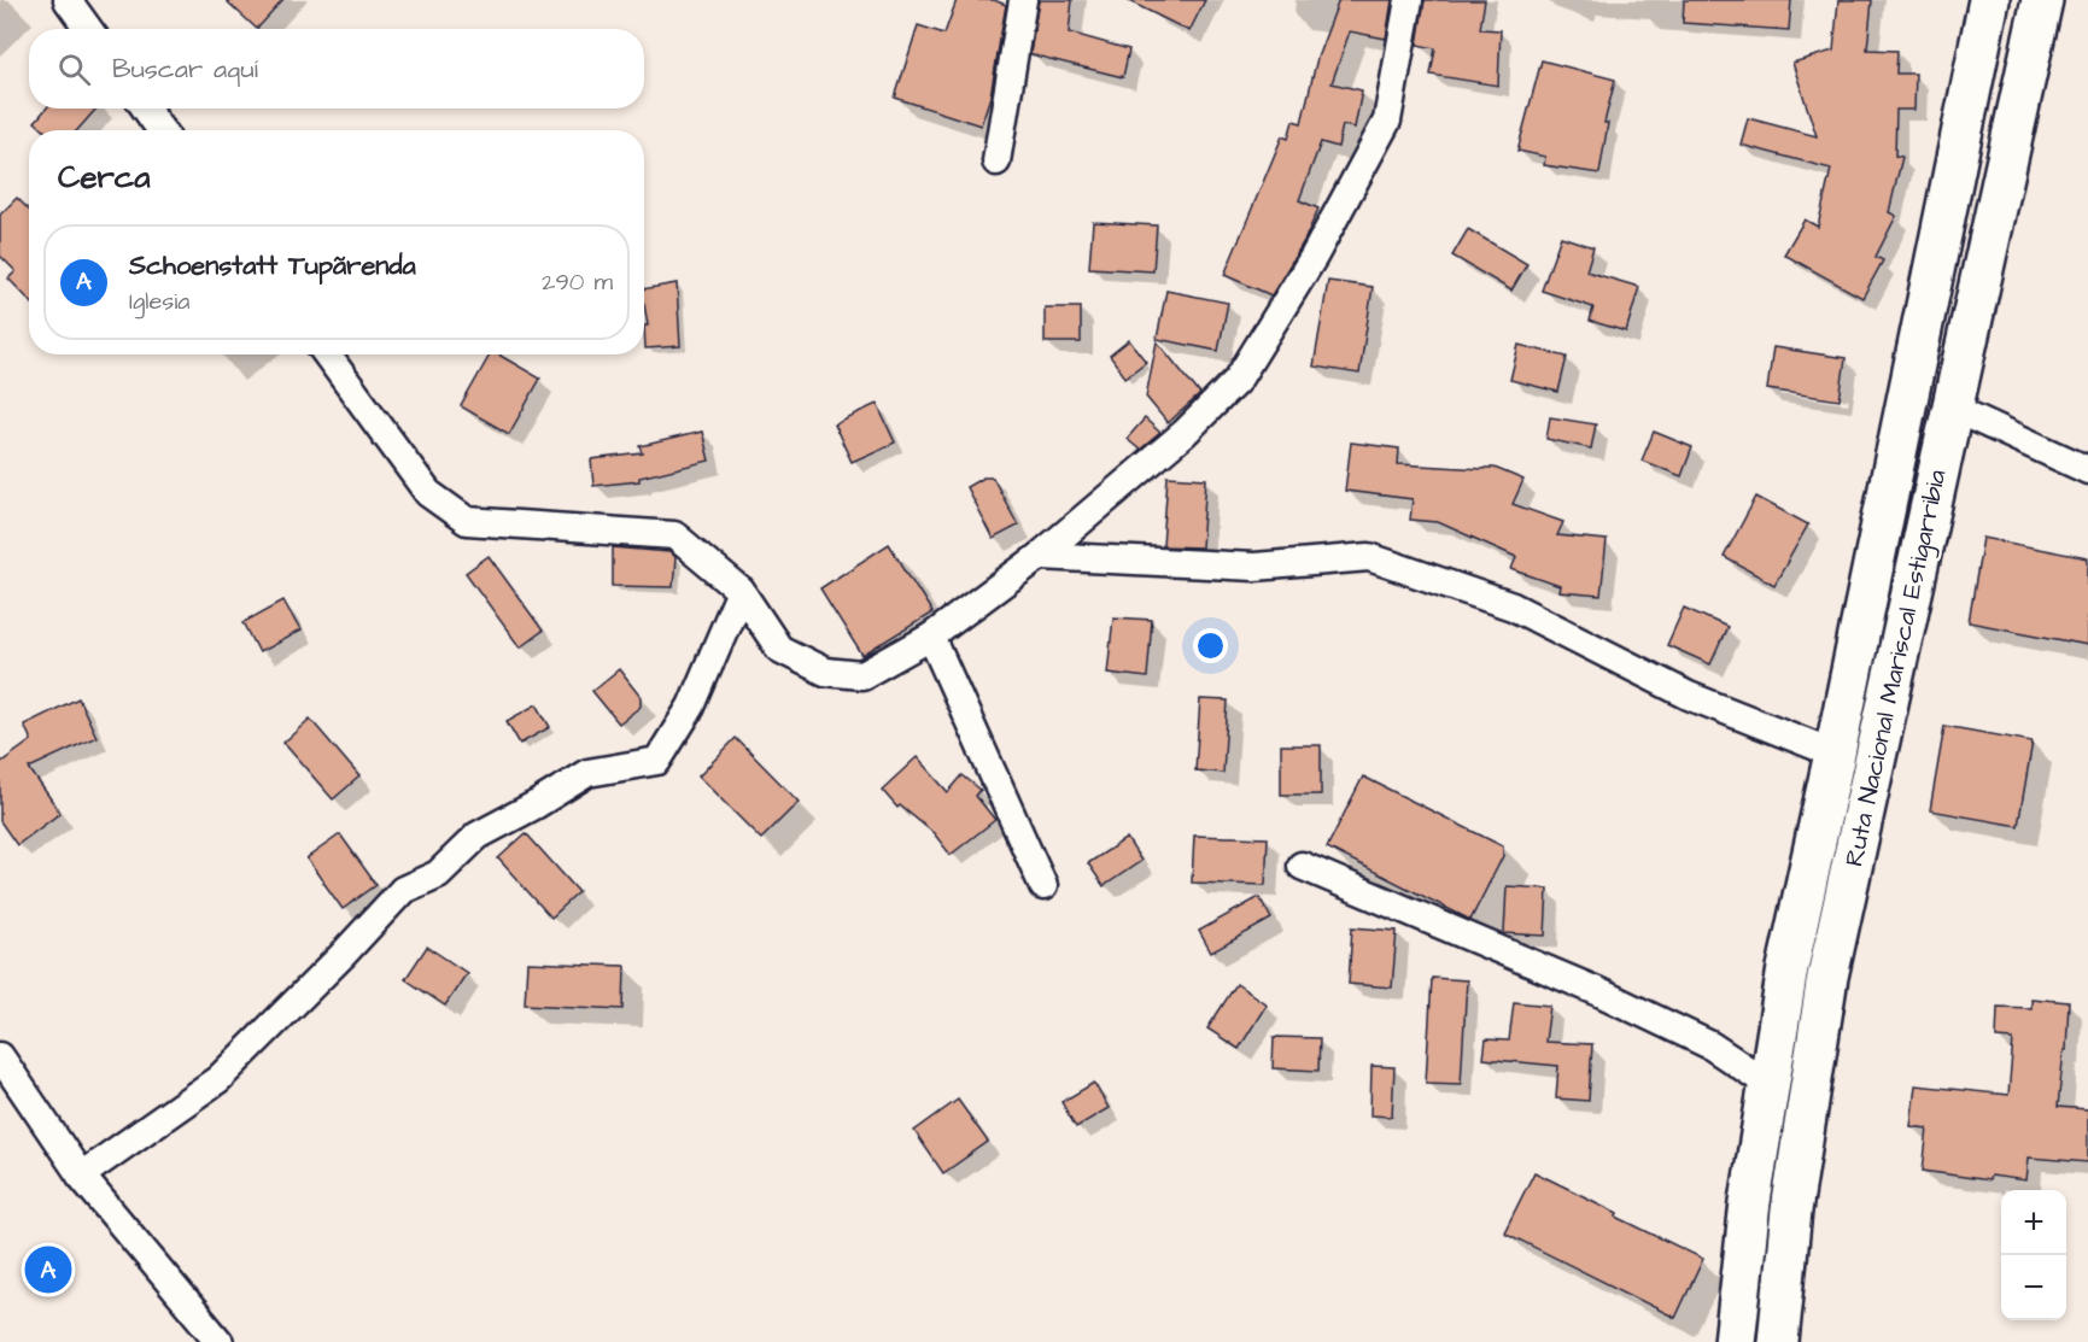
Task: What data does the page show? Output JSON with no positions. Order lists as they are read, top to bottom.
{
  "streets": {
    "highway": ["Ruta Nacional Mariscal Estigarribia"]
  },
  "page": {
    "search": "Buscar aquí",
    "heading": "Cerca",
    "list": [
      {
        "mark": "A",
        "name": "Schoenstatt Tupãrenda",
        "note": "Iglesia",
        "value": "290 m"
      }
    ],
    "map_buttons": ["+", "−"],
    "pins": "A"
  }
}
